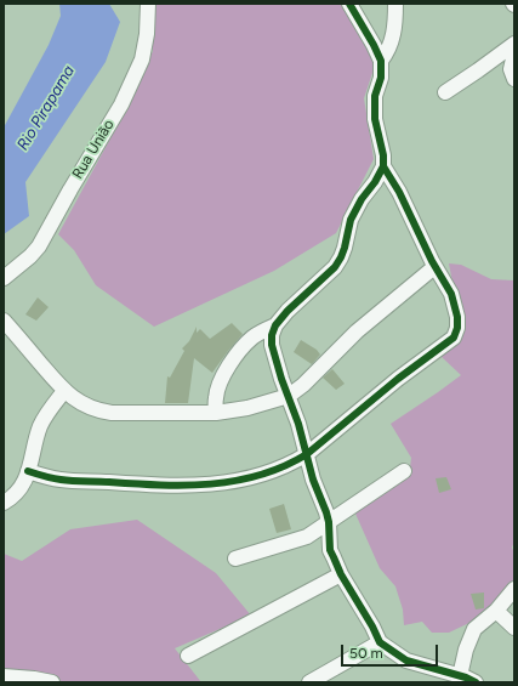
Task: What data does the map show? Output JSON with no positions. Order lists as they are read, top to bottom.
{
  "streets": {
    "street": ["Rua União"]
  },
  "water": ["Rio Pirapama"],
  "scale_bar": "50 m"
}
